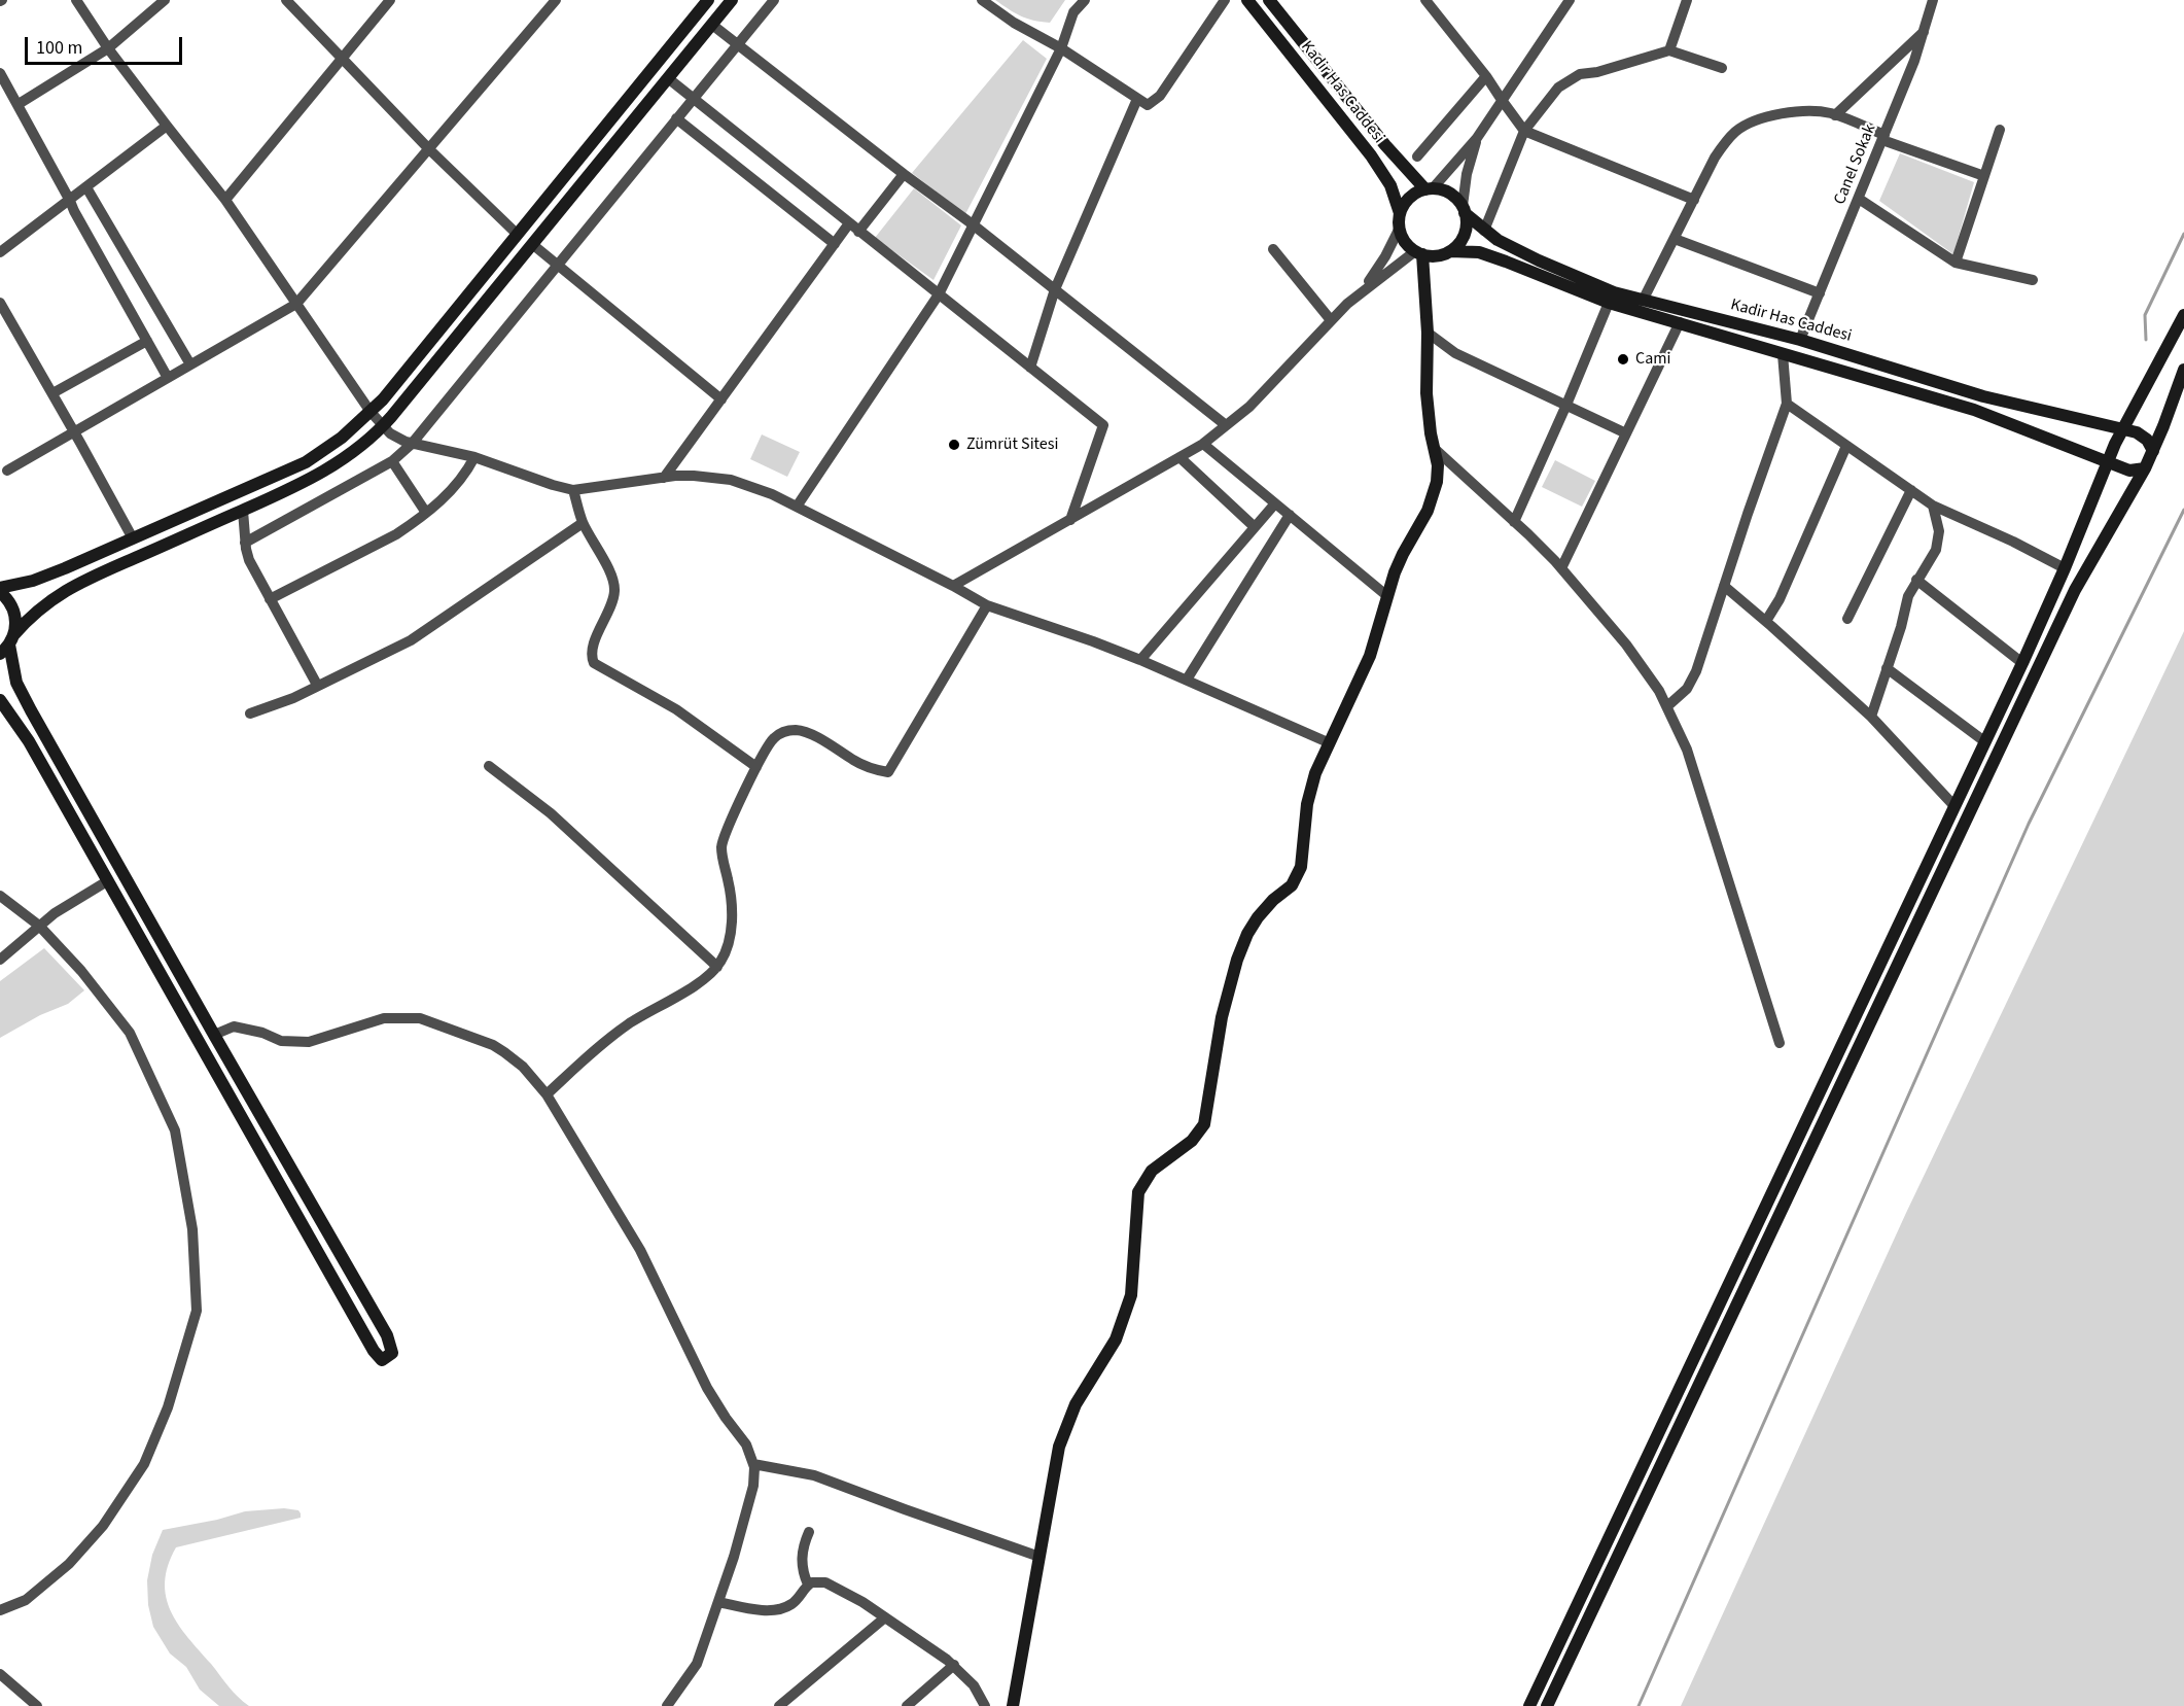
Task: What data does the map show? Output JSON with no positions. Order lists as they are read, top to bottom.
{
  "streets": {
    "street": ["Kadir Has Caddesi", "Canel Sokak"]
  },
  "crossings": [
    ["Kadir Has Caddesi", "Canel Sokak"]
  ],
  "places": ["Cami", "Zümrüt Sitesi"],
  "scale_bar": "100 m"
}
